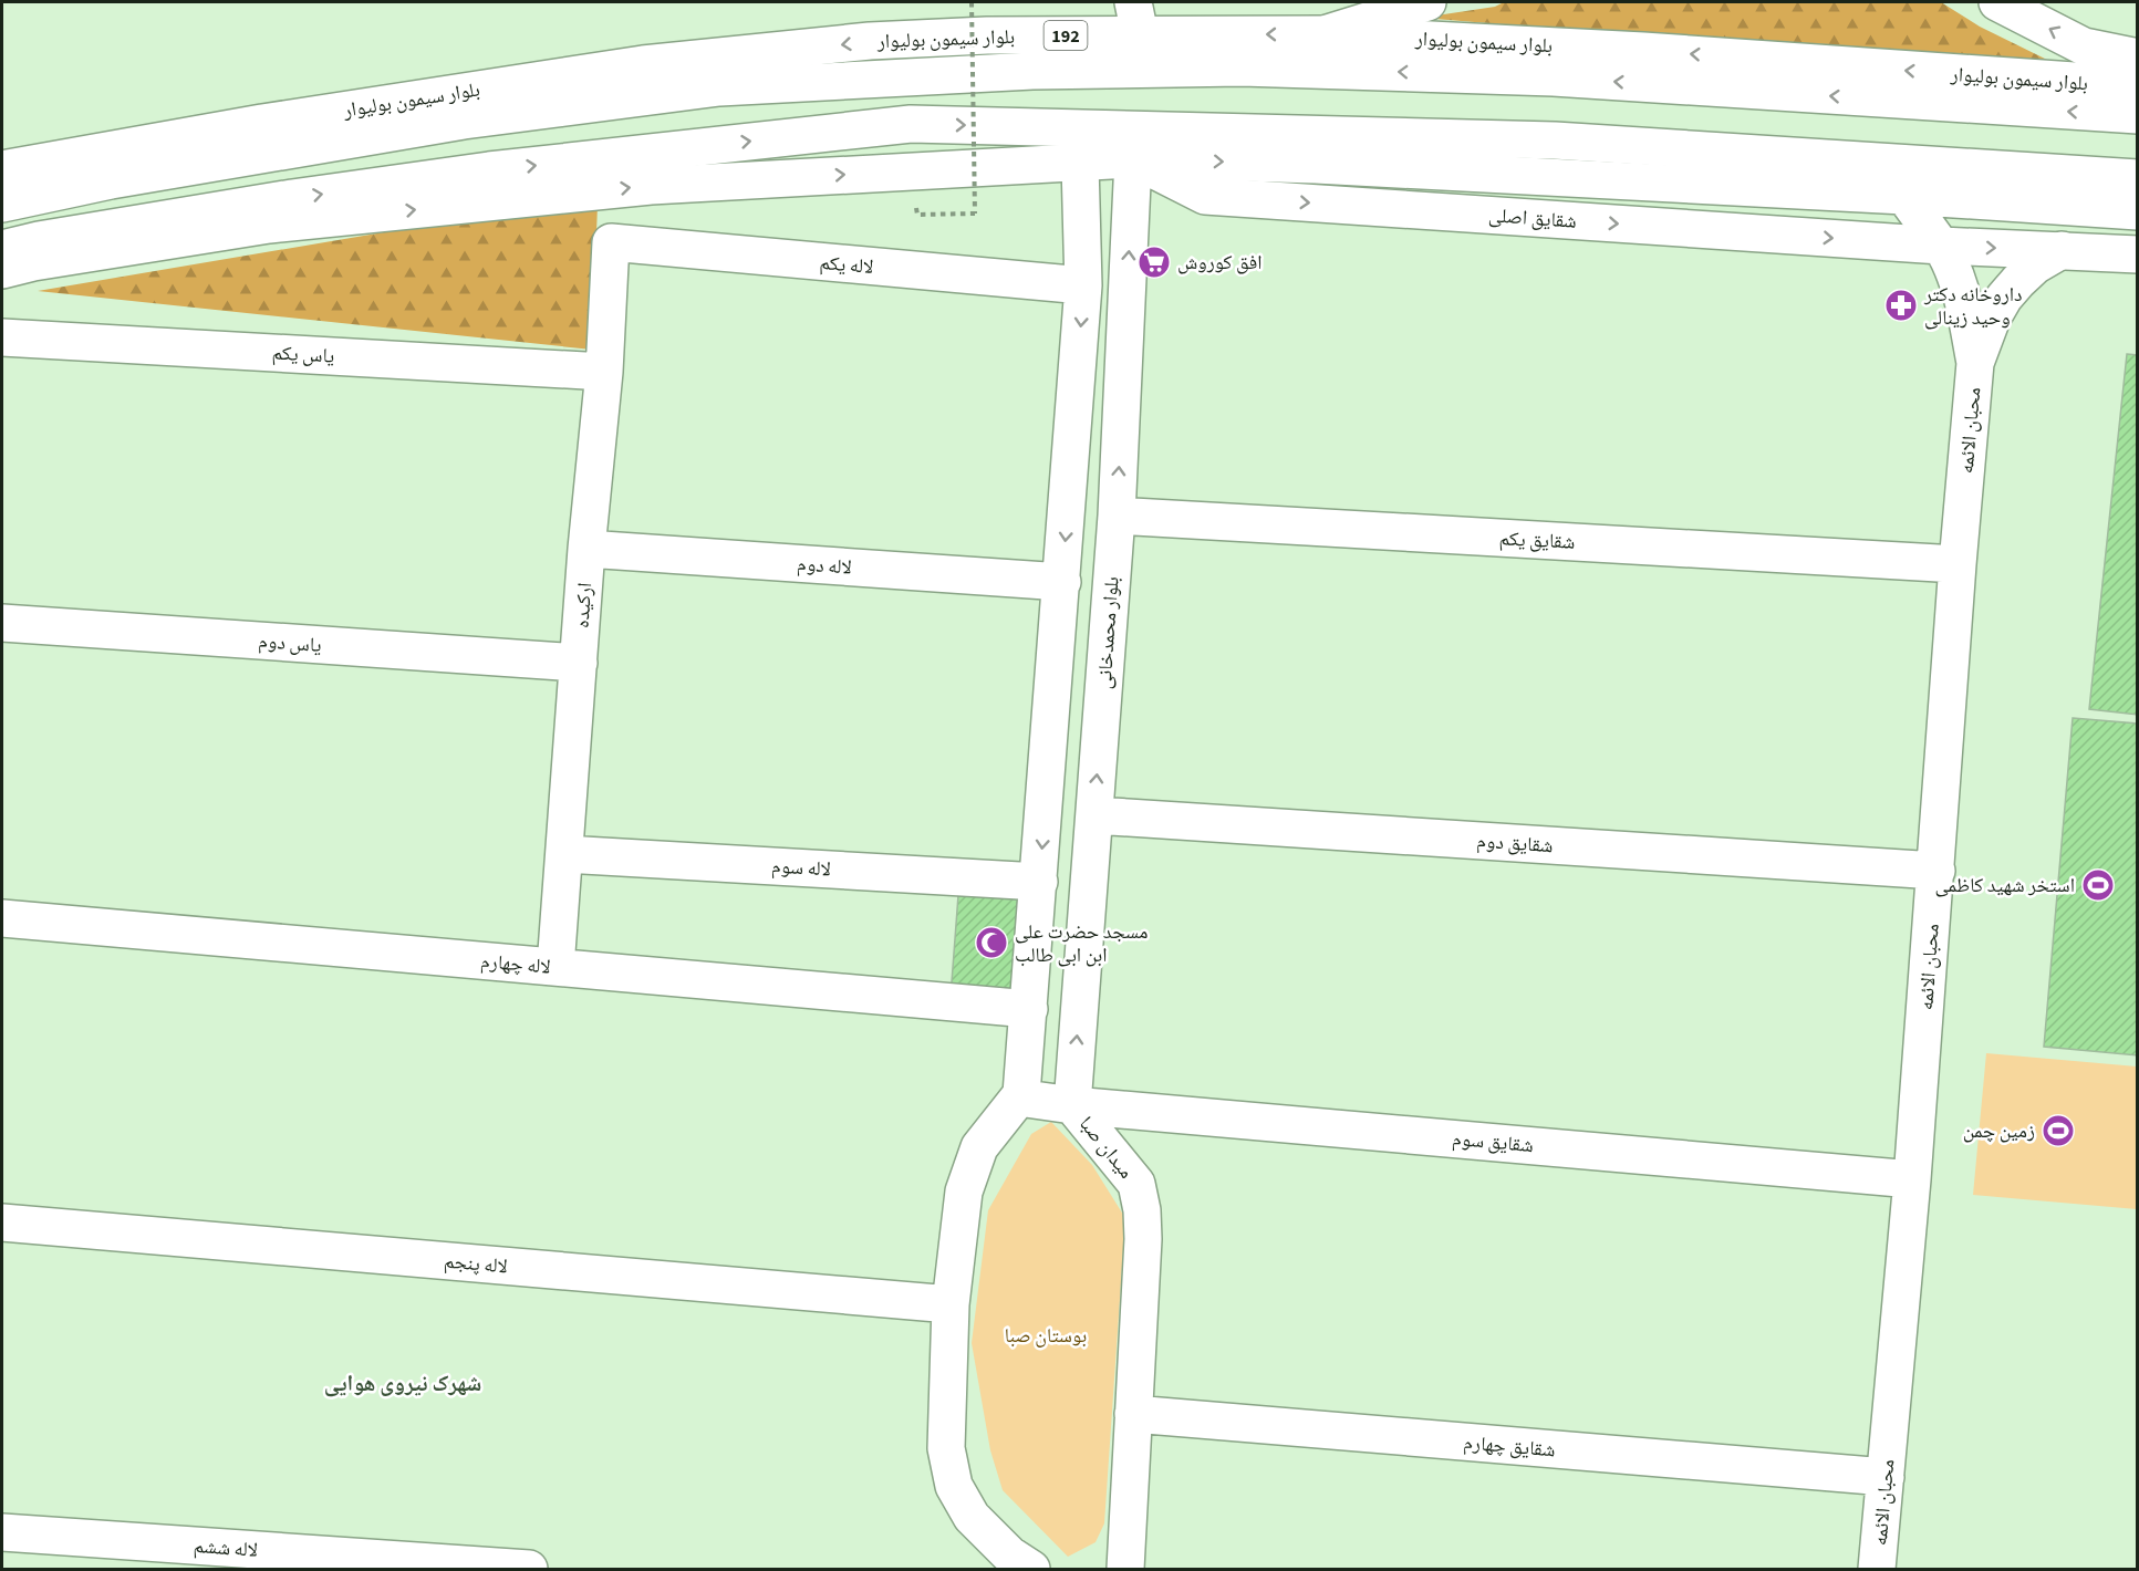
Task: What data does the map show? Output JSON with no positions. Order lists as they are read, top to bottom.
{
  "streets": {
    "street": [
      "192",
      "بلوار سیمون بولیوار",
      "شقایق اصلی",
      "لاله یکم",
      "یاس یکم",
      "محبان الائمه",
      "شقایق یکم",
      "لاله دوم",
      "ارکیده",
      "بلوار محمدخانی",
      "یاس دوم",
      "شقایق دوم",
      "لاله سوم",
      "لاله چهارم",
      "شقایق سوم",
      "میدان صبا",
      "لاله پنجم",
      "شقایق چهارم",
      "لاله ششم"
    ]
  },
  "crossings": [
    ["شقایق اصلی", "محبان الائمه"],
    ["شقایق اصلی", "بلوار محمدخانی"],
    ["لاله یکم", "ارکیده"],
    ["یاس یکم", "ارکیده"],
    ["محبان الائمه", "شقایق یکم"],
    ["محبان الائمه", "شقایق دوم"],
    ["محبان الائمه", "شقایق سوم"],
    ["محبان الائمه", "شقایق چهارم"],
    ["شقایق یکم", "بلوار محمدخانی"],
    ["لاله دوم", "ارکیده"],
    ["ارکیده", "یاس دوم"],
    ["ارکیده", "لاله سوم"],
    ["ارکیده", "لاله چهارم"],
    ["بلوار محمدخانی", "شقایق دوم"],
    ["بلوار محمدخانی", "شقایق سوم"],
    ["بلوار محمدخانی", "میدان صبا"],
    ["شقایق سوم", "میدان صبا"],
    ["میدان صبا", "شقایق چهارم"]
  ],
  "districts": ["شهرک نیروی هوایی"],
  "parks": ["بوستان صبا"],
  "places": {
    "supermarket": ["افق کوروش"],
    "pharmacy": ["داروخانه دکتر وحید زینالی"],
    "sports": ["استخر شهید کاظمی", "زمین چمن"],
    "mosque": ["مسجد حضرت علی ابن ابی طالب"]
  }
}
